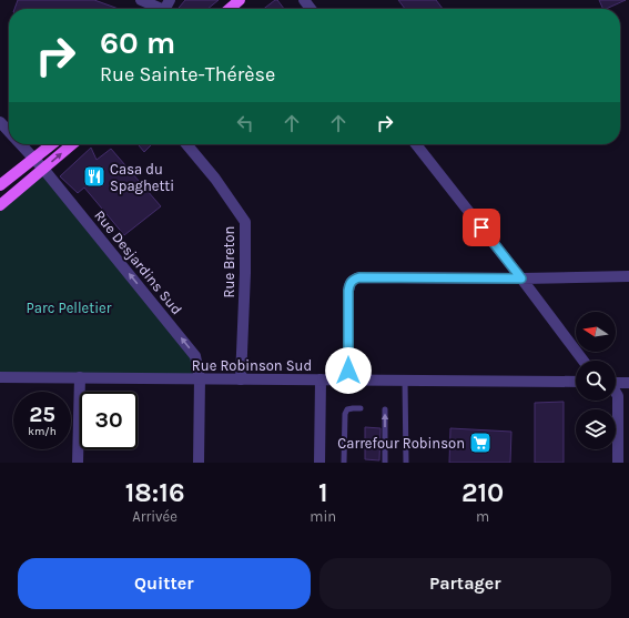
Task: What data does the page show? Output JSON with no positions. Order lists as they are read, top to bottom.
{
  "streets": {
    "street": ["Rue Desjardins Sud", "Rue Breton", "Rue Robinson Sud"]
  },
  "crossings": [
    ["Rue Desjardins Sud", "Rue Robinson Sud"],
    ["Rue Breton", "Rue Robinson Sud"]
  ],
  "one_way": ["Rue Desjardins Sud"],
  "parks": ["Parc Pelletier"],
  "places": {
    "restaurant": ["Casa du Spaghetti"],
    "supermarket": ["Carrefour Robinson"]
  },
  "north": "left",
  "page": {
    "turn": ["60 m", "Rue Sainte-Thérèse"],
    "speed": "25 km/h",
    "limit": "30",
    "eta": [
      "18:16",
      "Arrivée",
      "1",
      "min",
      "210",
      "m"
    ],
    "buttons": ["Quitter", "Partager"]
  }
}
